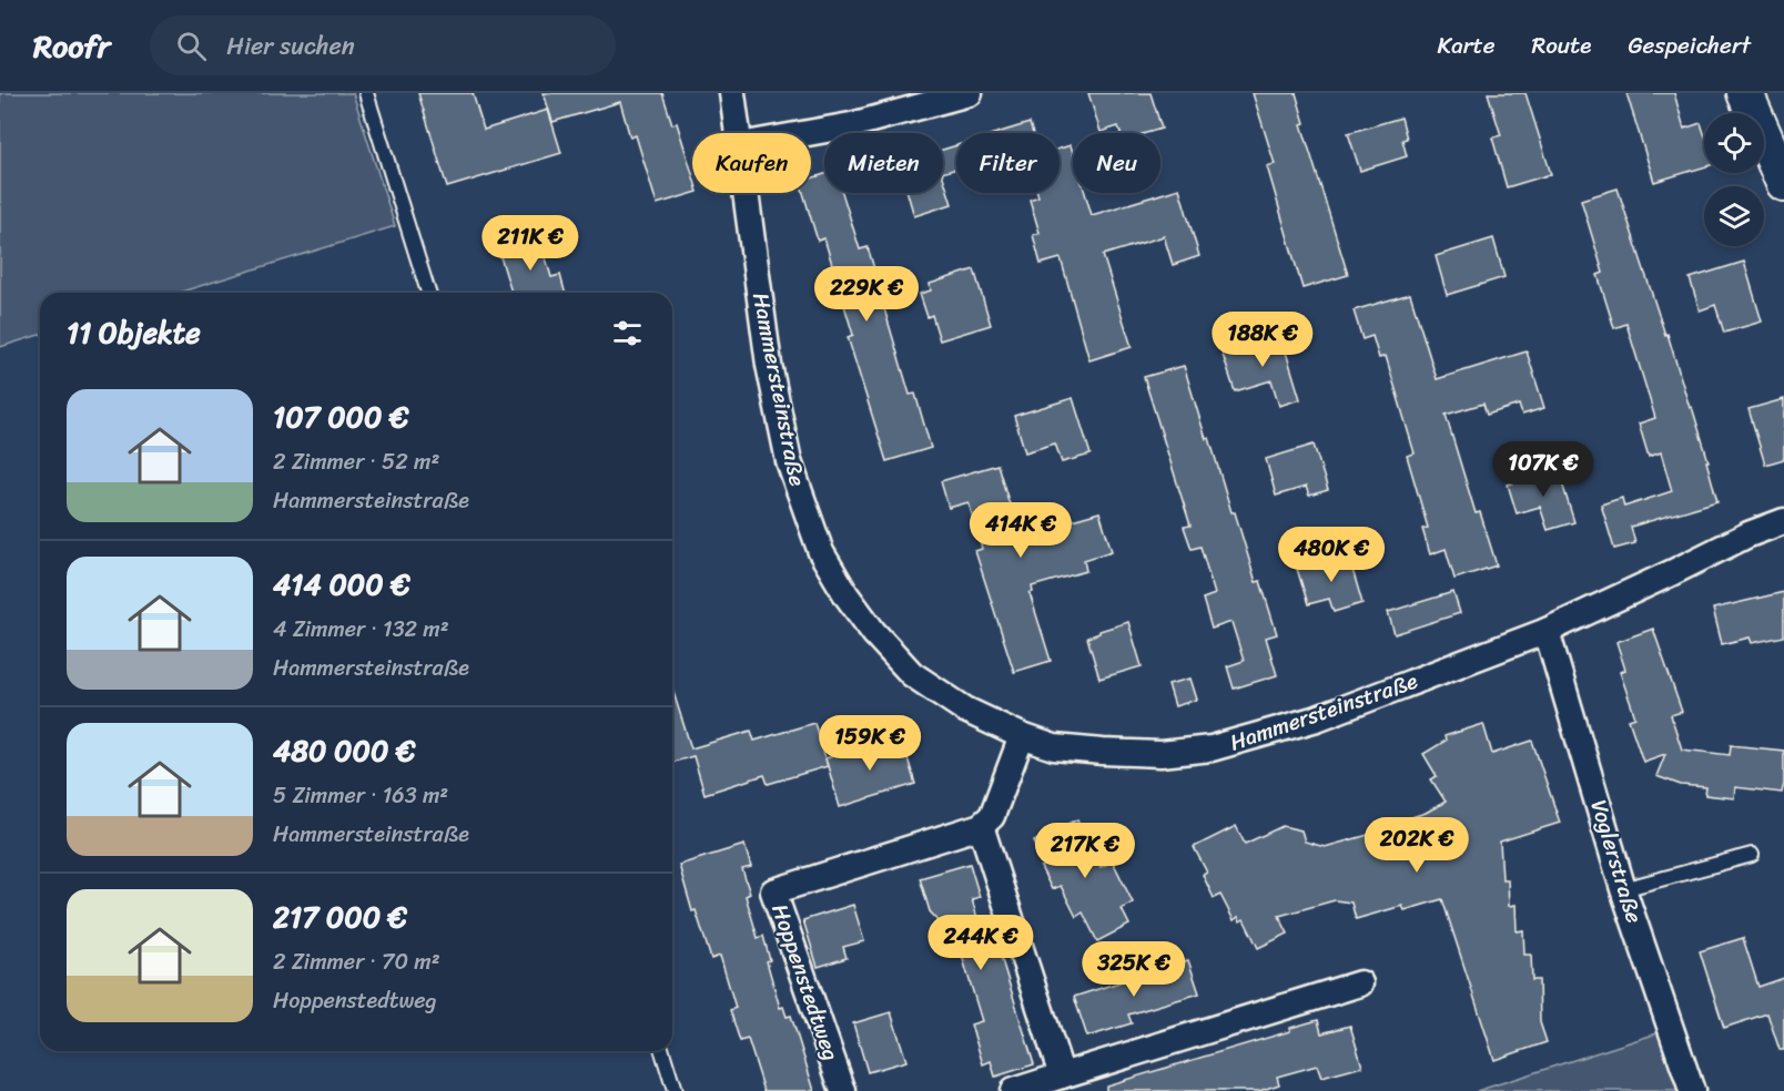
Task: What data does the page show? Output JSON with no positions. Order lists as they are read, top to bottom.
{
  "streets": {
    "street": ["Hammersteinstraße", "Voglerstraße", "Hoppenstedtweg"]
  },
  "crossings": [
    ["Hammersteinstraße", "Voglerstraße"]
  ],
  "page": {
    "header": "Roofr",
    "search": "Hier suchen",
    "nav": ["Karte", "Route", "Gespeichert"],
    "chip": [
      "Kaufen",
      "Mieten",
      "Filter",
      "Neu"
    ],
    "price": [
      "211K €",
      "229K €",
      "188K €",
      "107K €",
      "414K €",
      "480K €",
      "159K €",
      "202K €",
      "217K €",
      "244K €",
      "325K €"
    ],
    "heading": "11 Objekte",
    "list": [
      {
        "name": "107 000 €",
        "note": "2 Zimmer · 52 m² · Hammersteinstraße"
      },
      {
        "name": "414 000 €",
        "note": "4 Zimmer · 132 m² · Hammersteinstraße"
      },
      {
        "name": "480 000 €",
        "note": "5 Zimmer · 163 m² · Hammersteinstraße"
      },
      {
        "name": "217 000 €",
        "note": "2 Zimmer · 70 m² · Hoppenstedtweg"
      }
    ]
  }
}
